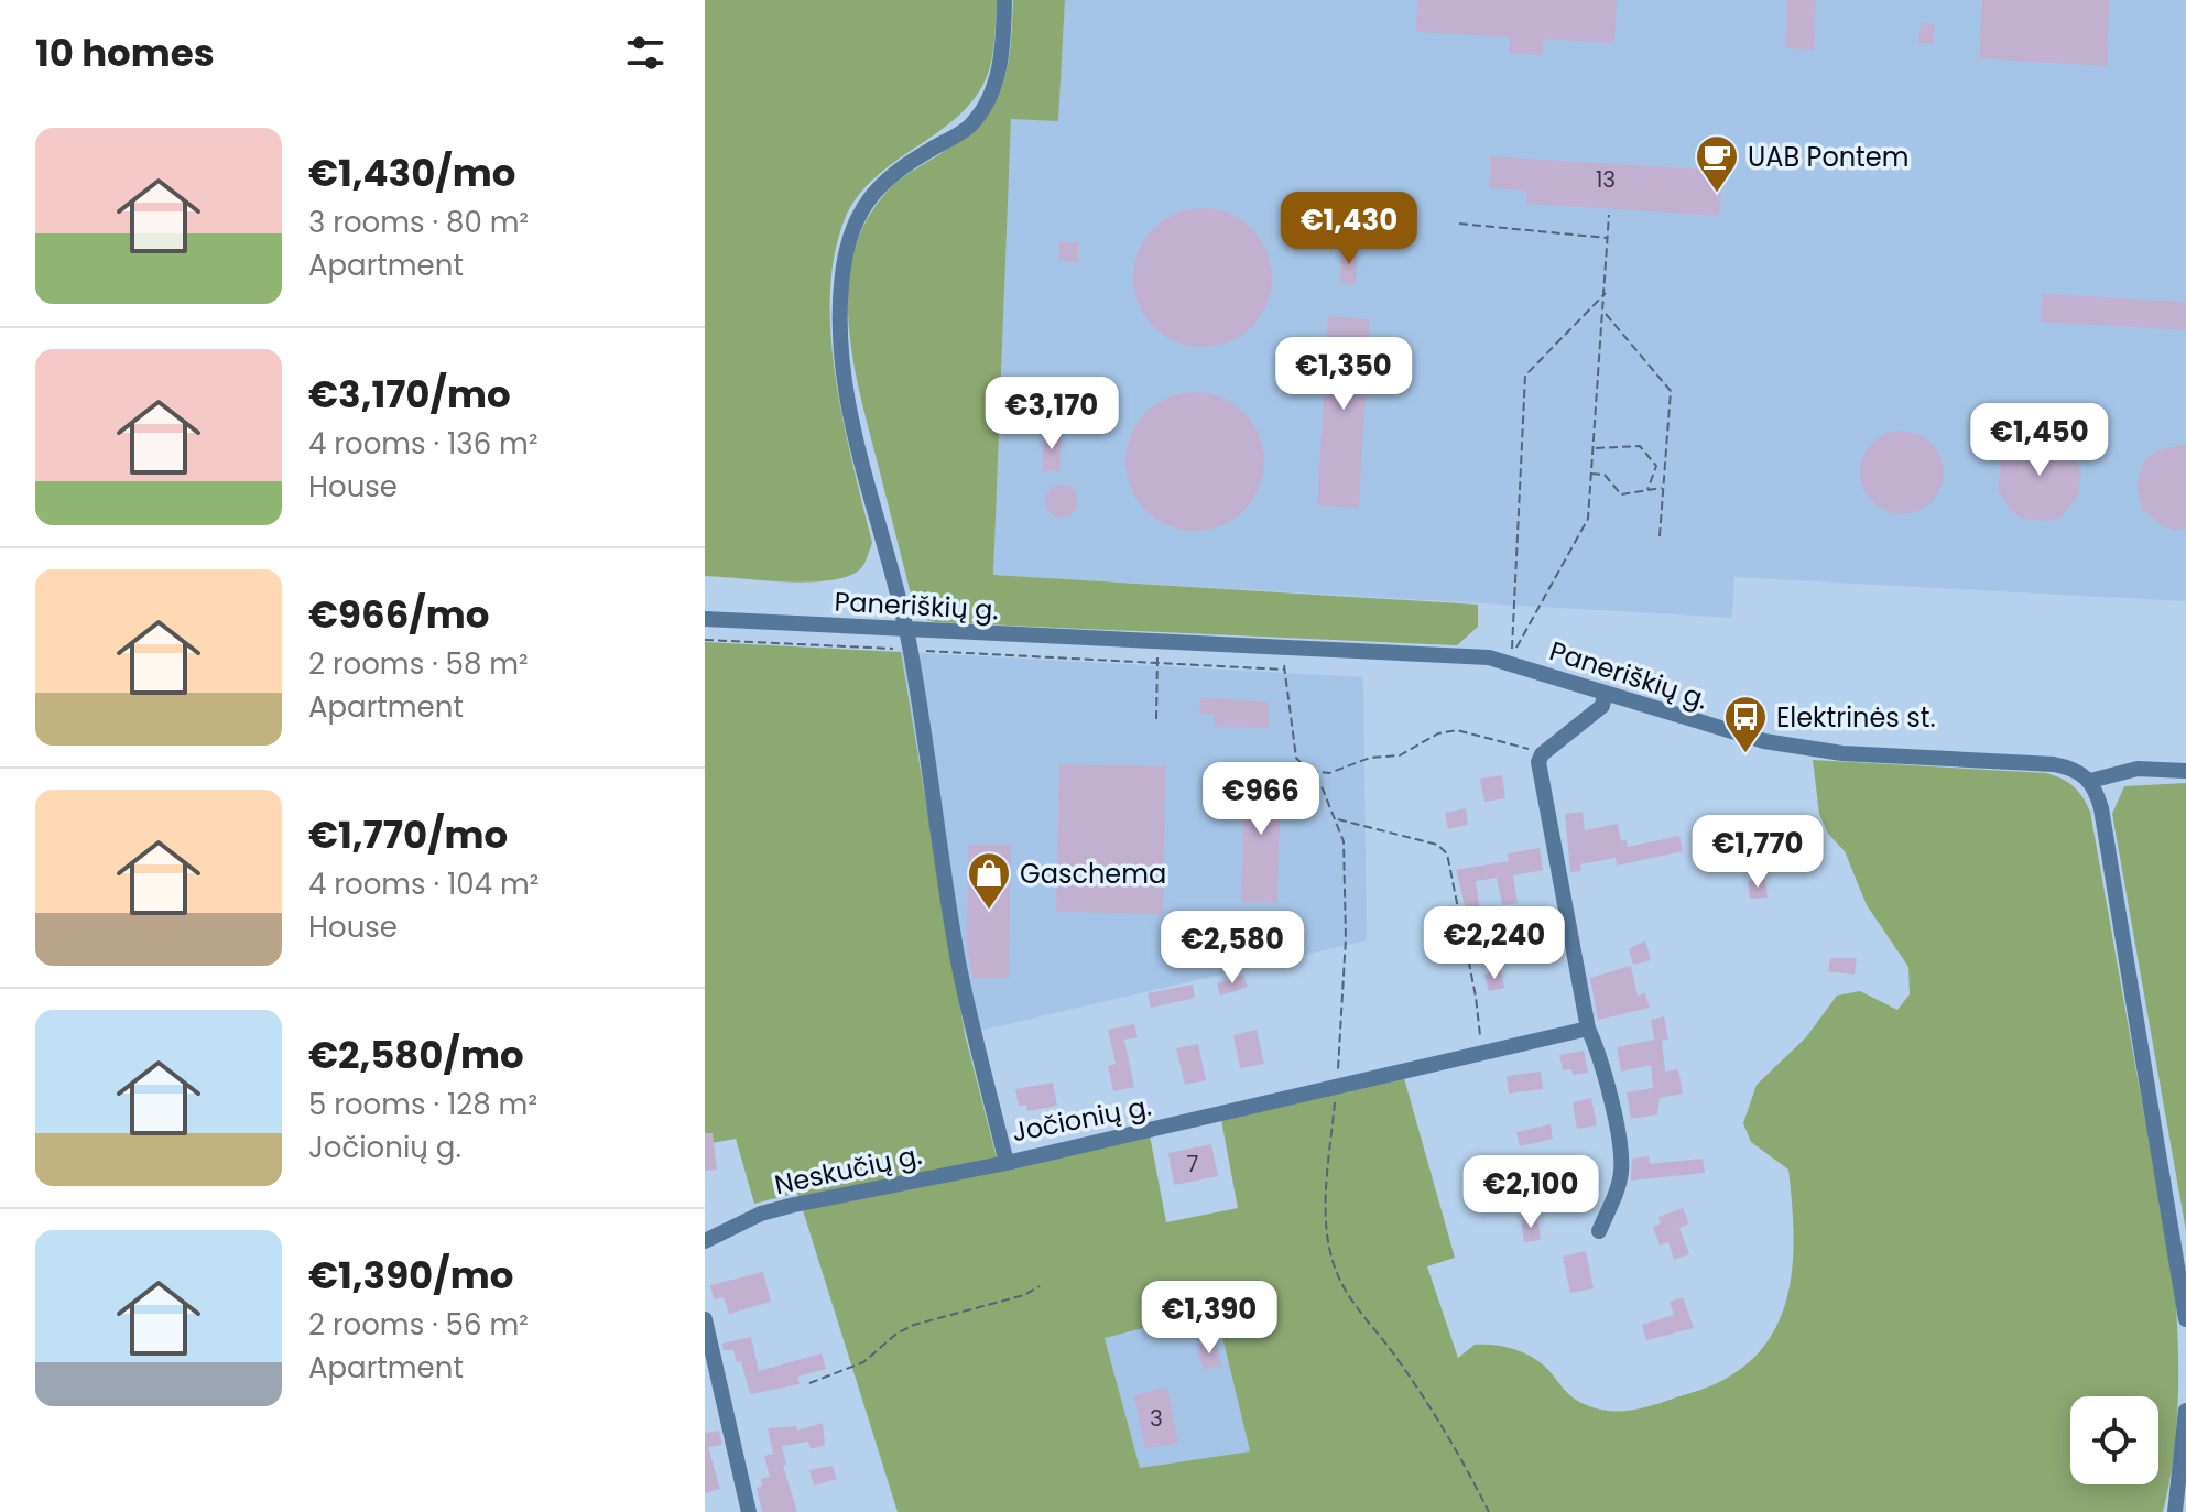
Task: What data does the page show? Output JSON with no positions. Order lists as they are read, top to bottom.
{
  "streets": {
    "street": ["Paneriškių g.", "Jočionių g.", "Neskučių g."]
  },
  "crossings": [
    ["Paneriškių g.", "Jočionių g."],
    ["Jočionių g.", "Neskučių g."]
  ],
  "places": {
    "cafe": ["UAB Pontem"],
    "bus stop": ["Elektrinės st."],
    "shop": ["Gaschema"]
  },
  "house_numbers": ["13", "7", "3"],
  "page": {
    "heading": "10 homes",
    "list": [
      {
        "name": "€1,430/mo",
        "note": "3 rooms · 80 m² · Apartment"
      },
      {
        "name": "€3,170/mo",
        "note": "4 rooms · 136 m² · House"
      },
      {
        "name": "€966/mo",
        "note": "2 rooms · 58 m² · Apartment"
      },
      {
        "name": "€1,770/mo",
        "note": "4 rooms · 104 m² · House"
      },
      {
        "name": "€2,580/mo",
        "note": "5 rooms · 128 m² · Jočionių g."
      },
      {
        "name": "€1,390/mo",
        "note": "2 rooms · 56 m² · Apartment"
      }
    ],
    "price": [
      "€1,430",
      "€1,350",
      "€3,170",
      "€1,450",
      "€966",
      "€1,770",
      "€2,240",
      "€2,580",
      "€2,100",
      "€1,390"
    ]
  }
}
